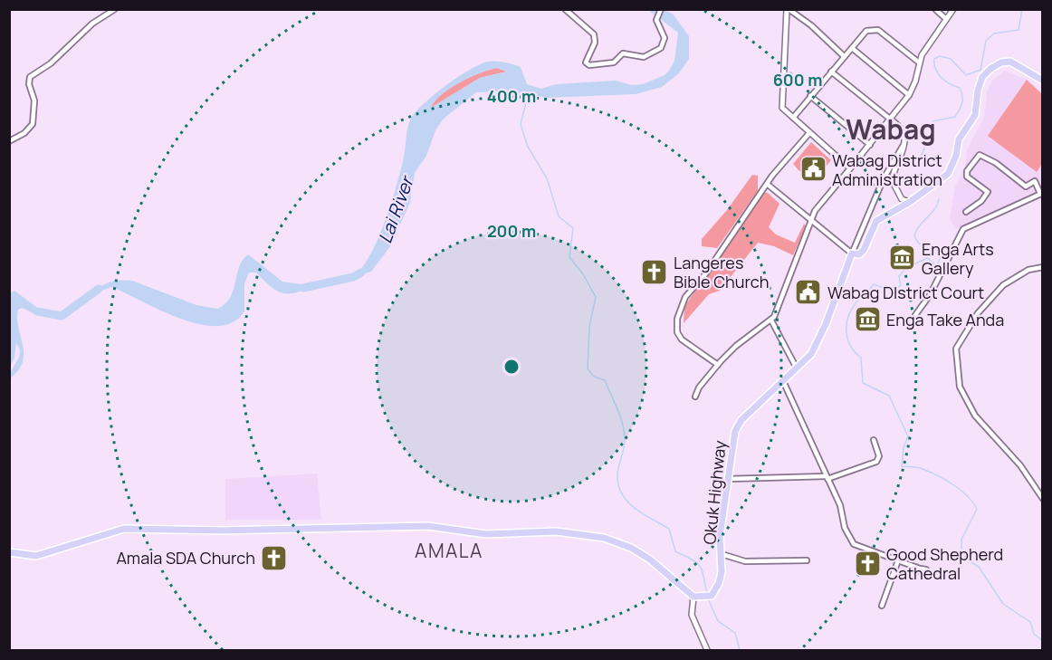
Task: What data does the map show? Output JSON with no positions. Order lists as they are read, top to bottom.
{
  "streets": {
    "main road": ["Okuk Highway"]
  },
  "districts": ["Wabag", "AMALA"],
  "water": ["Lai River"],
  "places": {
    "public building": ["Wabag District Administration", "Wabag DIstrict Court"],
    "museum": ["Enga Arts Gallery", "Enga Take Anda"],
    "church": ["Langeres Bible Church", "Amala SDA Church", "Good Shepherd Cathedral"]
  },
  "rings": ["600 m", "400 m", "200 m"]
}
